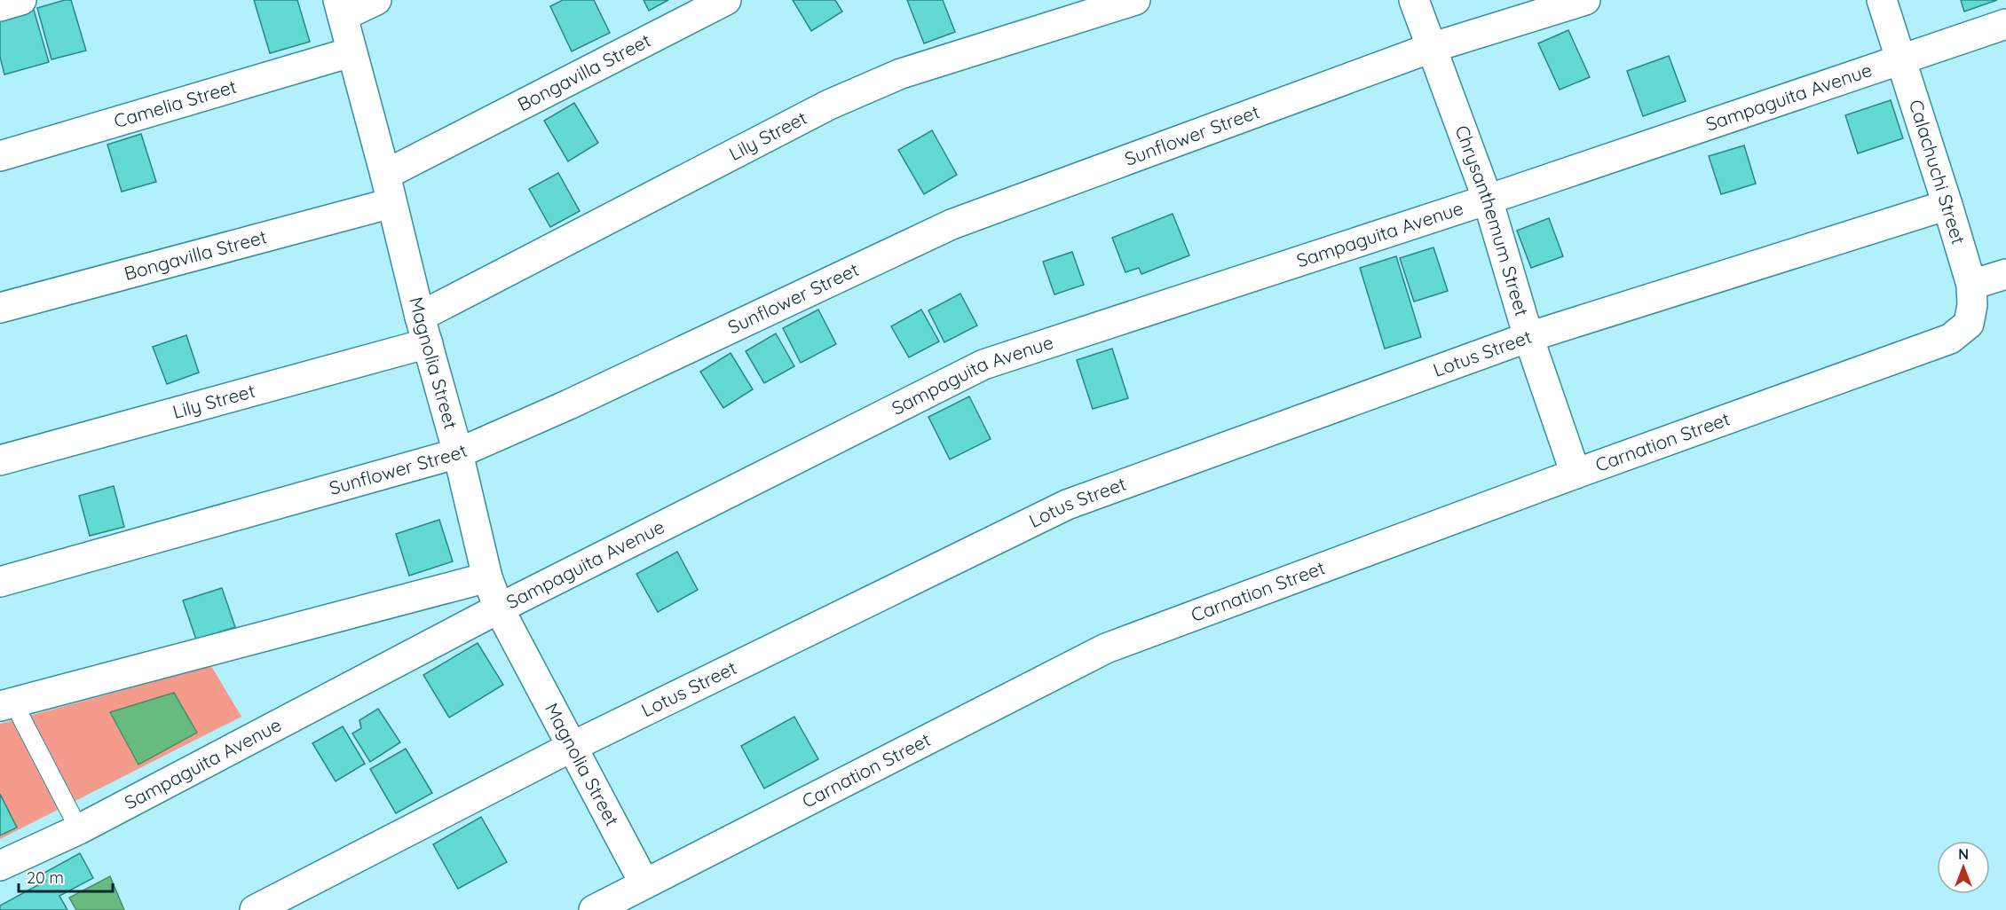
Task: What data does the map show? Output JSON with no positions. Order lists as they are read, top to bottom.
{
  "streets": {
    "street": [
      "Bongavilla Street",
      "Sampaguita Avenue",
      "Camelia Street",
      "Sunflower Street",
      "Lily Street",
      "Calachuchi Street",
      "Chrysanthemum Street",
      "Lotus Street",
      "Magnolia Street",
      "Carnation Street"
    ]
  },
  "crossings": [
    ["Bongavilla Street", "Magnolia Street"],
    ["Sampaguita Avenue", "Calachuchi Street"],
    ["Sampaguita Avenue", "Chrysanthemum Street"],
    ["Sampaguita Avenue", "Magnolia Street"],
    ["Camelia Street", "Magnolia Street"],
    ["Sunflower Street", "Chrysanthemum Street"],
    ["Sunflower Street", "Magnolia Street"],
    ["Lily Street", "Magnolia Street"],
    ["Calachuchi Street", "Lotus Street"],
    ["Calachuchi Street", "Carnation Street"],
    ["Chrysanthemum Street", "Lotus Street"],
    ["Chrysanthemum Street", "Carnation Street"],
    ["Lotus Street", "Magnolia Street"],
    ["Magnolia Street", "Carnation Street"]
  ],
  "scale_bar": "20 m",
  "north": "top"
}
